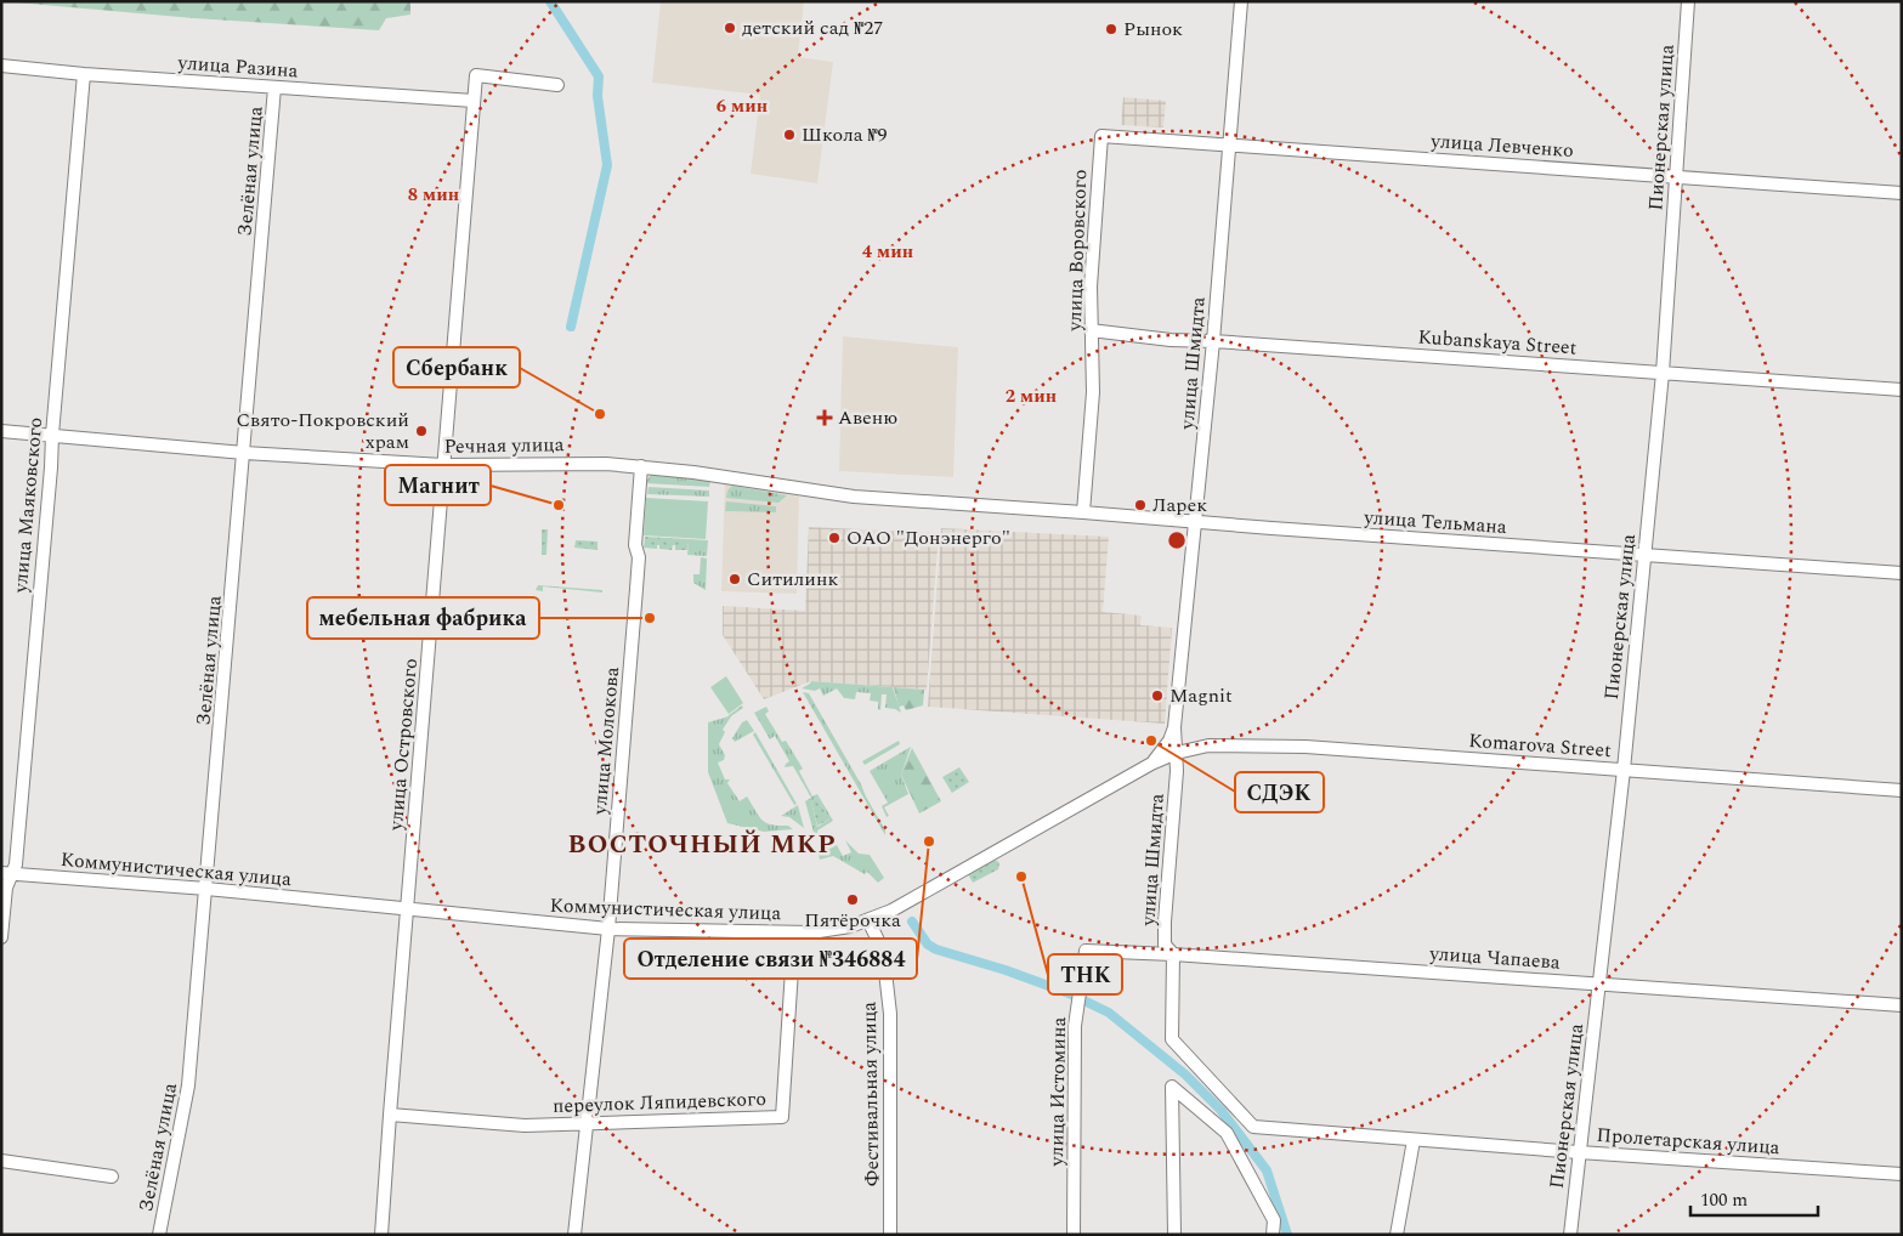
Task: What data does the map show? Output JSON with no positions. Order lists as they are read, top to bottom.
{
  "streets": {
    "street": [
      "улица Разина",
      "Пионерская улица",
      "улица Левченко",
      "Зелёная улица",
      "улица Воровского",
      "Kubanskaya Street",
      "улица Шмидта",
      "Речная улица",
      "улица Маяковского",
      "улица Тельмана",
      "улица Молокова",
      "улица Островского",
      "Komarova Street",
      "Коммунистическая улица",
      "улица Чапаева",
      "улица Истомина",
      "Фестивальная улица",
      "переулок Ляпидевского",
      "Пролетарская улица"
    ]
  },
  "crossings": [
    ["улица Разина", "Зелёная улица"],
    ["улица Разина", "улица Маяковского"],
    ["улица Разина", "улица Островского"],
    ["Пионерская улица", "улица Левченко"],
    ["Пионерская улица", "Kubanskaya Street"],
    ["Пионерская улица", "улица Тельмана"],
    ["Пионерская улица", "Komarova Street"],
    ["Пионерская улица", "улица Чапаева"],
    ["Пионерская улица", "Пролетарская улица"],
    ["улица Левченко", "улица Воровского"],
    ["улица Левченко", "улица Шмидта"],
    ["Зелёная улица", "Речная улица"],
    ["Зелёная улица", "Коммунистическая улица"],
    ["улица Воровского", "Kubanskaya Street"],
    ["улица Воровского", "улица Тельмана"],
    ["Kubanskaya Street", "улица Шмидта"],
    ["улица Шмидта", "улица Тельмана"],
    ["улица Шмидта", "Komarova Street"],
    ["улица Шмидта", "Коммунистическая улица"],
    ["улица Шмидта", "улица Чапаева"],
    ["улица Шмидта", "Пролетарская улица"],
    ["Речная улица", "улица Маяковского"],
    ["Речная улица", "улица Тельмана"],
    ["Речная улица", "улица Молокова"],
    ["Речная улица", "улица Островского"],
    ["улица Маяковского", "Коммунистическая улица"],
    ["улица Молокова", "Коммунистическая улица"],
    ["улица Молокова", "переулок Ляпидевского"],
    ["улица Островского", "Коммунистическая улица"],
    ["улица Островского", "переулок Ляпидевского"],
    ["Komarova Street", "Коммунистическая улица"],
    ["Коммунистическая улица", "Фестивальная улица"],
    ["Коммунистическая улица", "переулок Ляпидевского"],
    ["улица Чапаева", "улица Истомина"]
  ],
  "districts": ["ВОСТОЧНЫЙ МКР"],
  "places": {
    "other": [
      "детский сад №27",
      "Рынок",
      "Школа №9",
      "Сбербанк",
      "Свято-Покровский храм",
      "Магнит",
      "Ларек",
      "ОАО \"Донэнерго\"",
      "Ситилинк",
      "мебельная фабрика",
      "Magnit",
      "СДЭК",
      "Отделение связи №346884",
      "ТНК",
      "Пятёрочка"
    ],
    "health": ["Авеню"]
  },
  "scale_bar": "100 m",
  "rings": [
    "6 мин",
    "8 мин",
    "4 мин",
    "2 мин"
  ]
}
